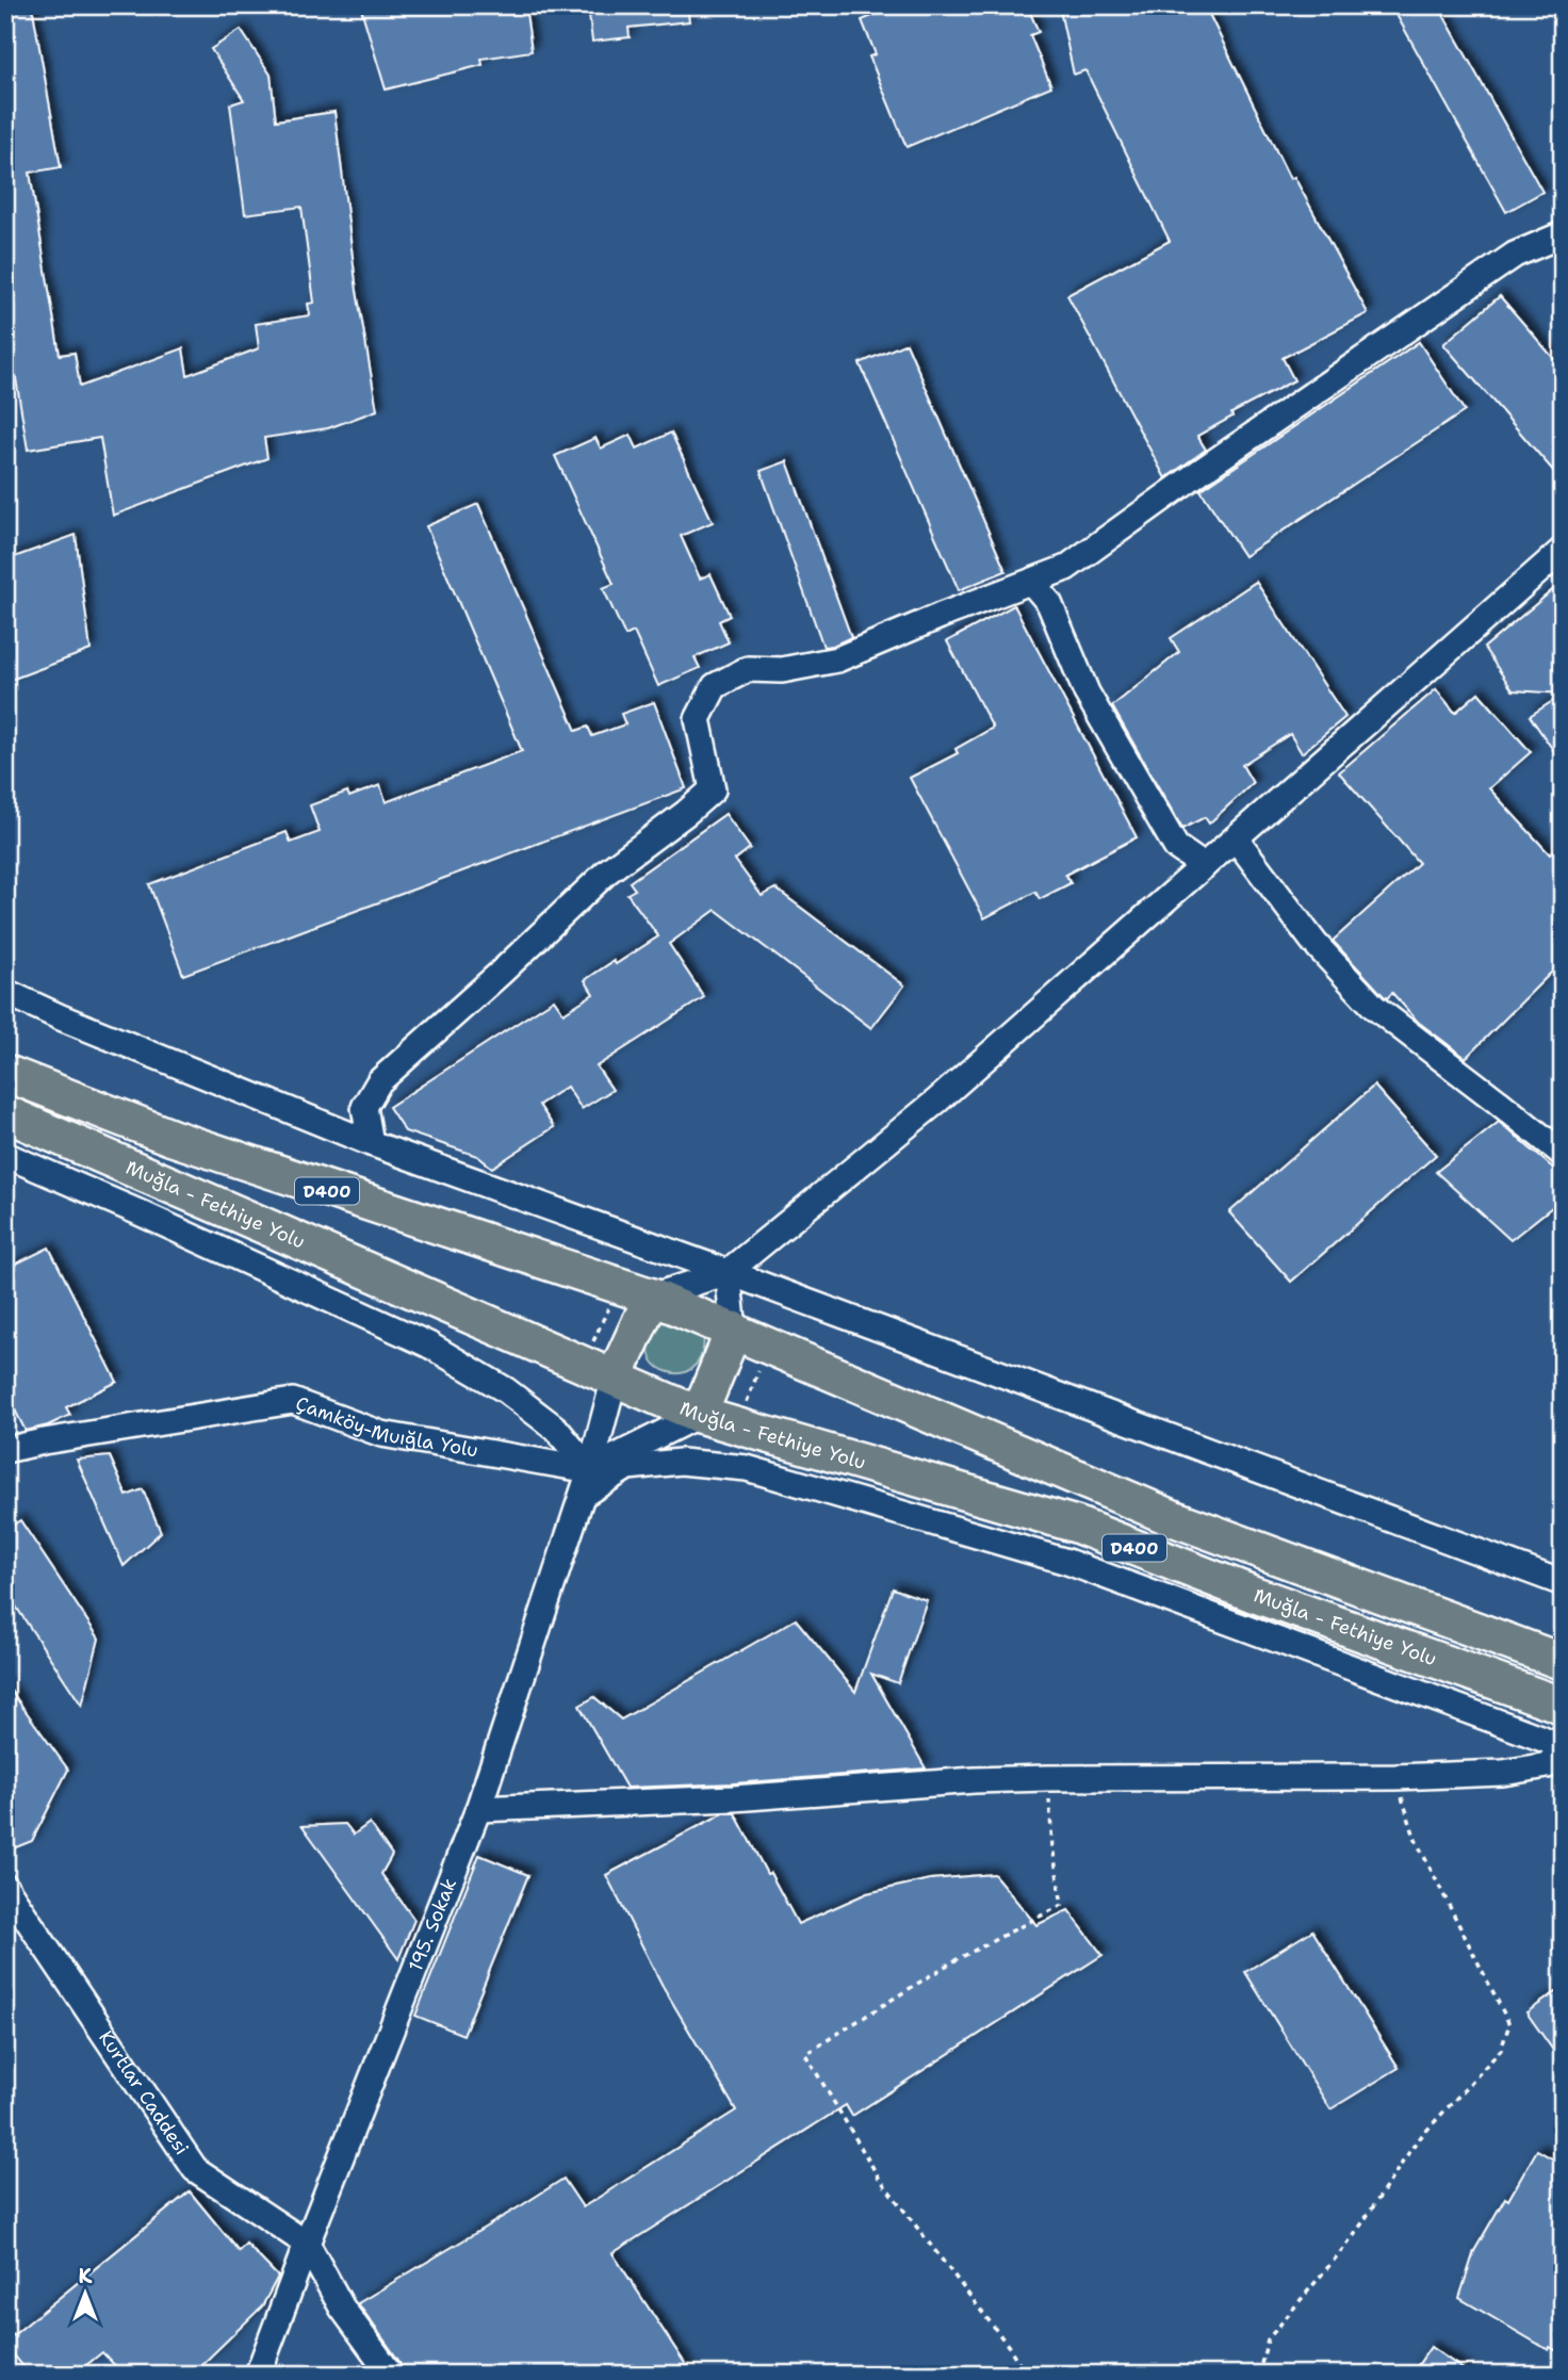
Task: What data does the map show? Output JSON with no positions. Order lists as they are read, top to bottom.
{
  "streets": {
    "highway": ["D400", "Muğla - Fethiye Yolu"],
    "street": ["Çamköy-Muığla Yolu", "195. Sokak", "Kurtlar Caddesi"]
  },
  "crossings": [
    ["Muğla - Fethiye Yolu", "195. Sokak"],
    ["Çamköy-Muığla Yolu", "195. Sokak"],
    ["195. Sokak", "Kurtlar Caddesi"]
  ],
  "north": "top"
}
